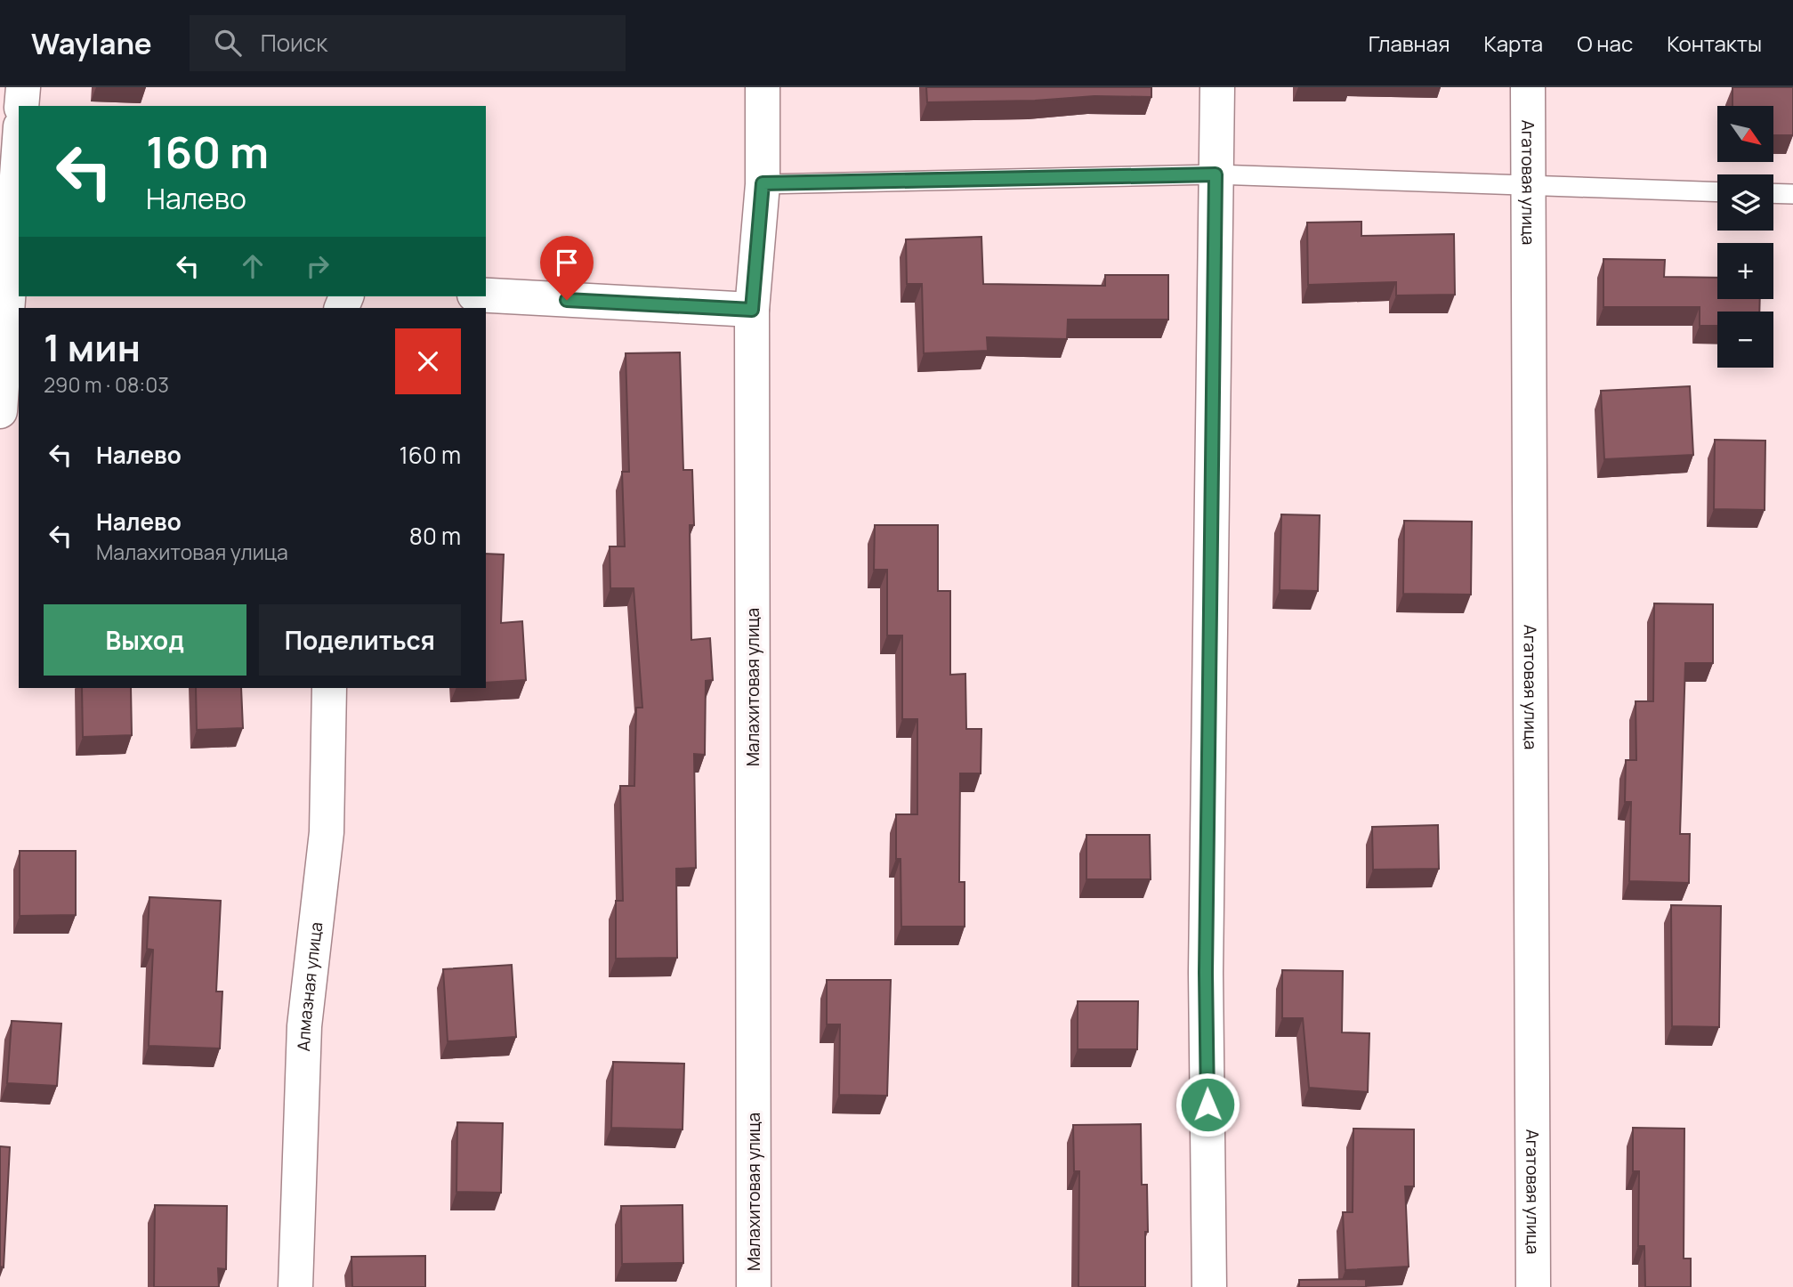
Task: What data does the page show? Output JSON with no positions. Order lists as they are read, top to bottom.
{
  "streets": {
    "street": ["Агатовая улица", "Малахитовая улица", "Алмазная улица"]
  },
  "north": "bottom right",
  "page": {
    "header": "Waylane",
    "search": "Поиск",
    "nav": [
      "Главная",
      "Карта",
      "О нас",
      "Контакты"
    ],
    "map_buttons": ["+", "−"],
    "turn": ["160 m", "Налево"],
    "heading": ["1 мин", "290 m · 08:03"],
    "list": [
      {
        "name": "Налево",
        "value": "160 m"
      },
      {
        "name": "Налево",
        "note": "Малахитовая улица",
        "value": "80 m"
      }
    ],
    "buttons": ["Выход", "Поделиться"]
  }
}
